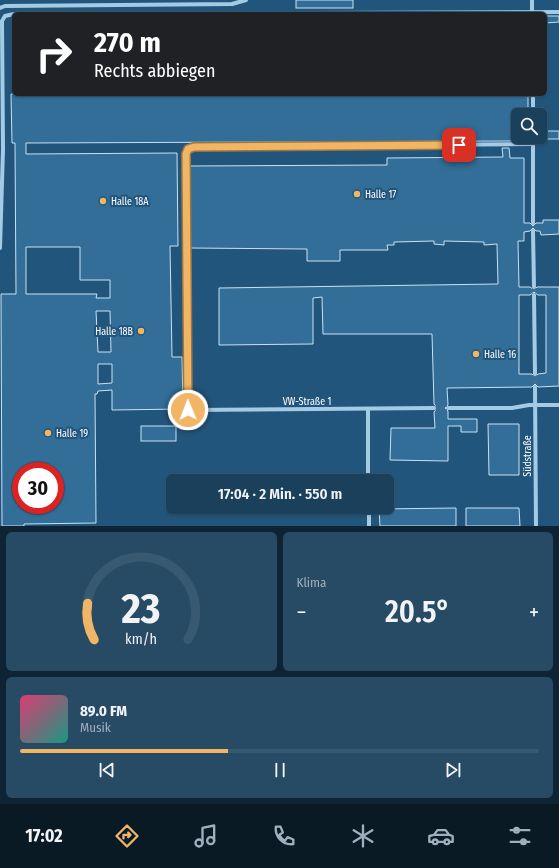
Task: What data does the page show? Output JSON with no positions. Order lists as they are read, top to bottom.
{
  "streets": {
    "street": ["VW-Straße 1", "Südstraße"]
  },
  "places": [
    "Halle 17",
    "Halle 18A",
    "Halle 18B",
    "Halle 16",
    "Halle 19"
  ],
  "page": {
    "turn": ["270 m", "Rechts abbiegen"],
    "limit": "30",
    "trip": "17:04 · 2 Min. · 550 m",
    "tile": "Klima",
    "heat": ["−", "20.5°", "+"],
    "song": ["89.0 FM", "Musik"],
    "tabs": "17:02",
    "gauge": ["23", "km/h"]
  }
}
